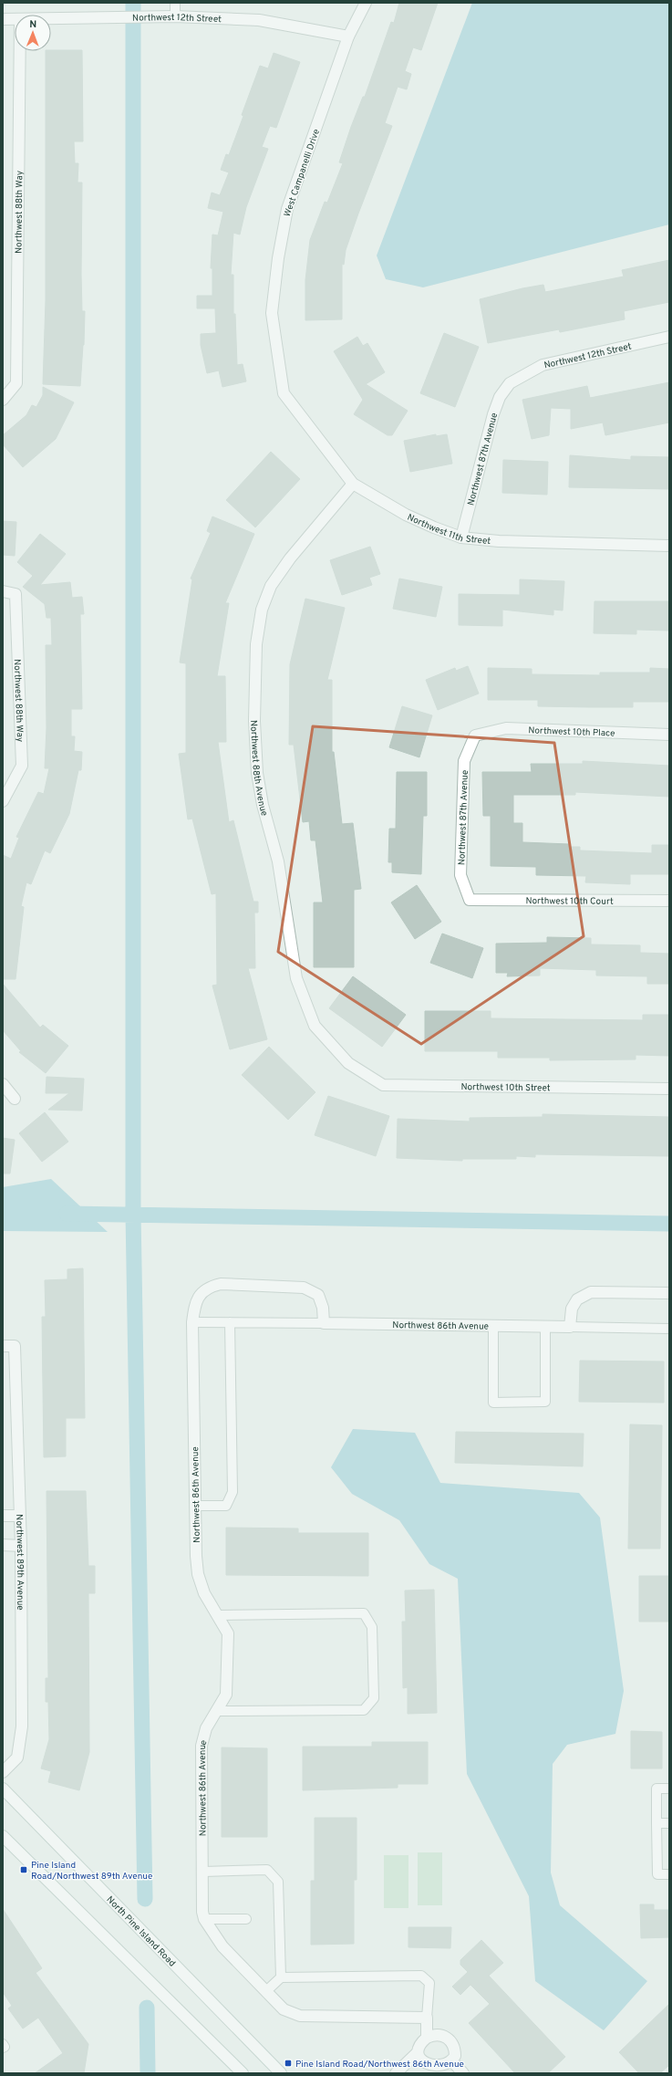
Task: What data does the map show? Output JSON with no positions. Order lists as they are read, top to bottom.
{
  "streets": {
    "street": [
      "Northwest 12th Street",
      "West Campanelli Drive",
      "Northwest 88th Way",
      "Northwest 87th Avenue",
      "Northwest 11th Street",
      "Northwest 10th Place",
      "Northwest 88th Avenue",
      "Northwest 10th Court",
      "Northwest 10th Street",
      "Northwest 86th Avenue",
      "Northwest 89th Avenue",
      "North Pine Island Road"
    ]
  },
  "crossings": [
    ["Northwest 12th Street", "West Campanelli Drive"],
    ["Northwest 12th Street", "Northwest 87th Avenue"],
    ["West Campanelli Drive", "Northwest 11th Street"],
    ["Northwest 87th Avenue", "Northwest 11th Street"],
    ["Northwest 87th Avenue", "Northwest 10th Place"],
    ["Northwest 87th Avenue", "Northwest 10th Court"],
    ["Northwest 11th Street", "Northwest 88th Avenue"],
    ["Northwest 88th Avenue", "Northwest 10th Street"]
  ],
  "places": {
    "transit": ["Pine Island Road/Northwest 89th Avenue", "Pine Island Road/Northwest 86th Avenue"]
  },
  "north": "top"
}
